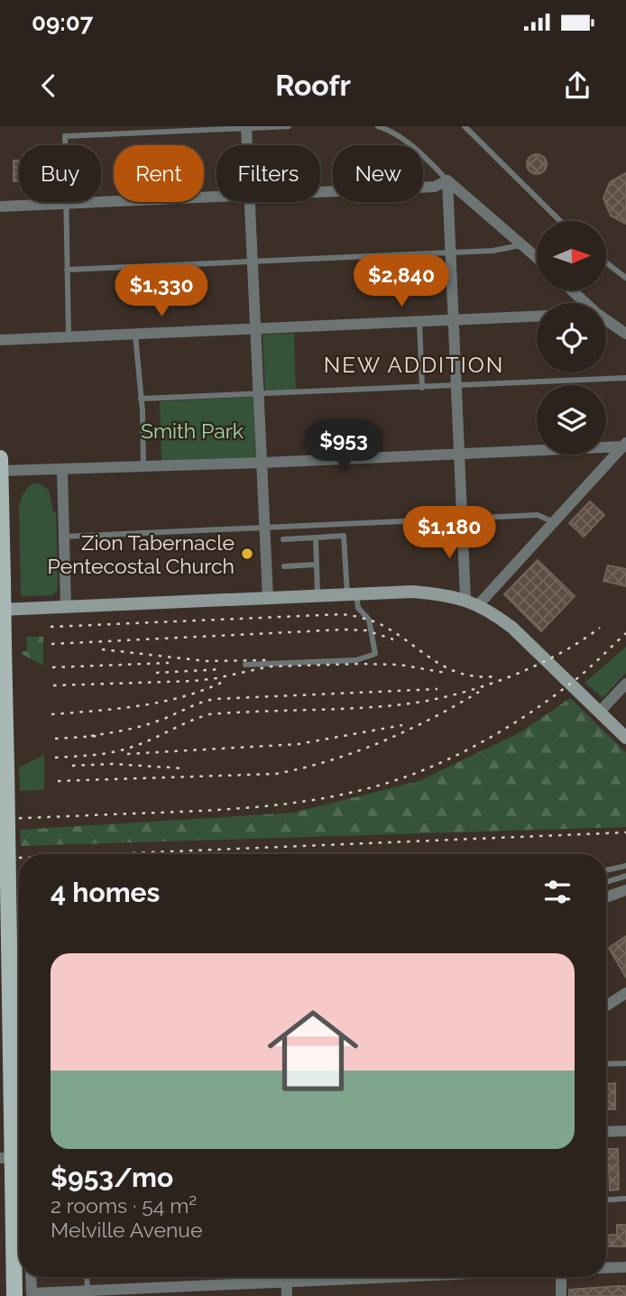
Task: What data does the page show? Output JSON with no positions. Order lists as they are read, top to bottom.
{
  "districts": ["NEW ADDITION"],
  "parks": ["Smith Park"],
  "places": ["Zion Tabernacle Pentecostal Church"],
  "north": "right",
  "page": {
    "status": "09:07",
    "header": "Roofr",
    "chip": [
      "Buy",
      "Rent",
      "Filters",
      "New"
    ],
    "price": [
      "$2,840",
      "$1,330",
      "$953",
      "$1,180"
    ],
    "heading": "4 homes",
    "list": [
      {
        "name": "$953/mo",
        "note": "2 rooms · 54 m² · Melville Avenue"
      }
    ]
  }
}
